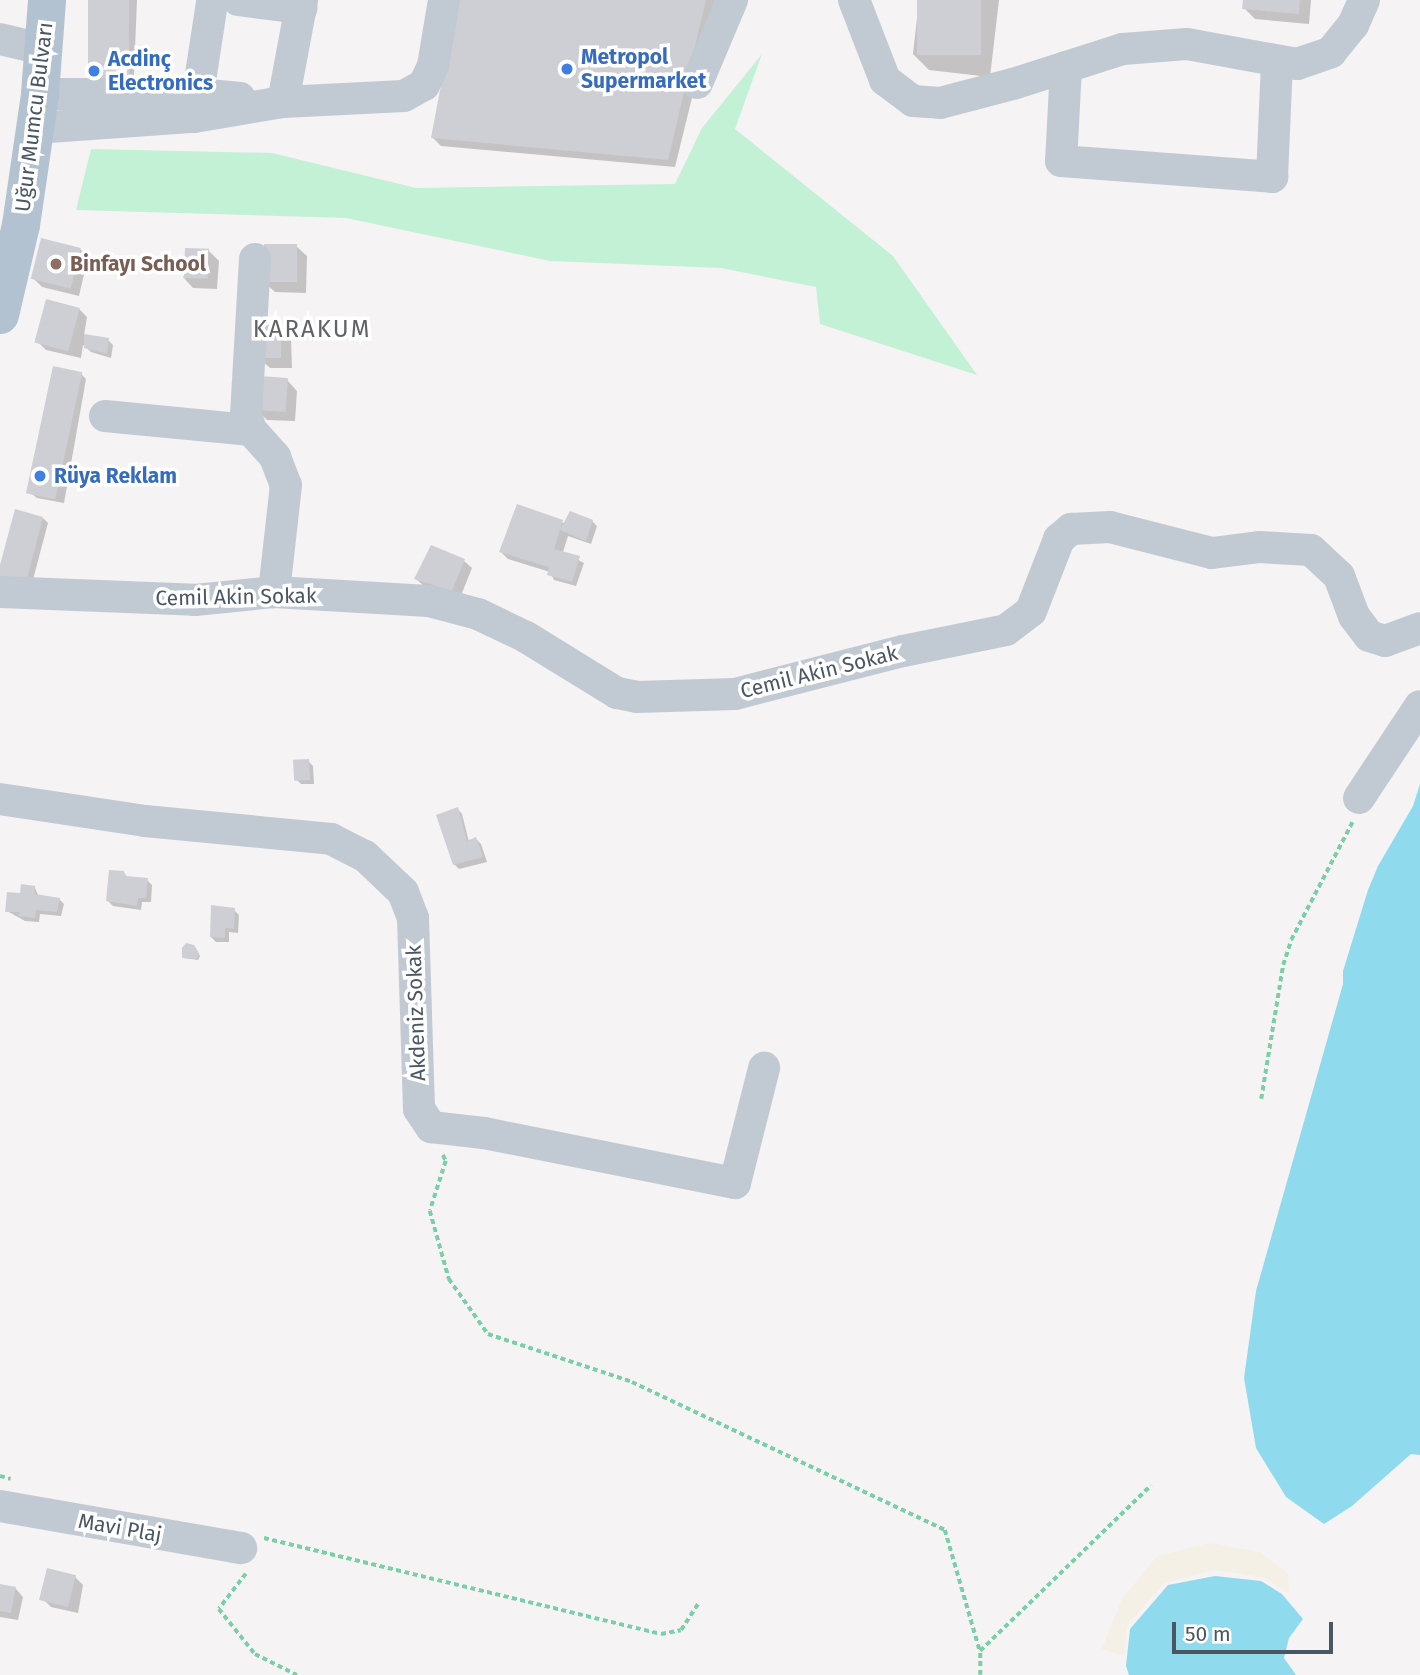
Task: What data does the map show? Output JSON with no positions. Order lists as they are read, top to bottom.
{
  "streets": {
    "main road": ["Uğur Mumcu Bulvarı"],
    "street": ["Cemil Akin Sokak", "Akdeniz Sokak", "Mavi Plaj"]
  },
  "districts": ["KARAKUM"],
  "places": [
    "Metropol Supermarket",
    "Acdinç Electronics",
    "Binfayı School",
    "Rüya Reklam"
  ],
  "scale_bar": "50 m"
}
